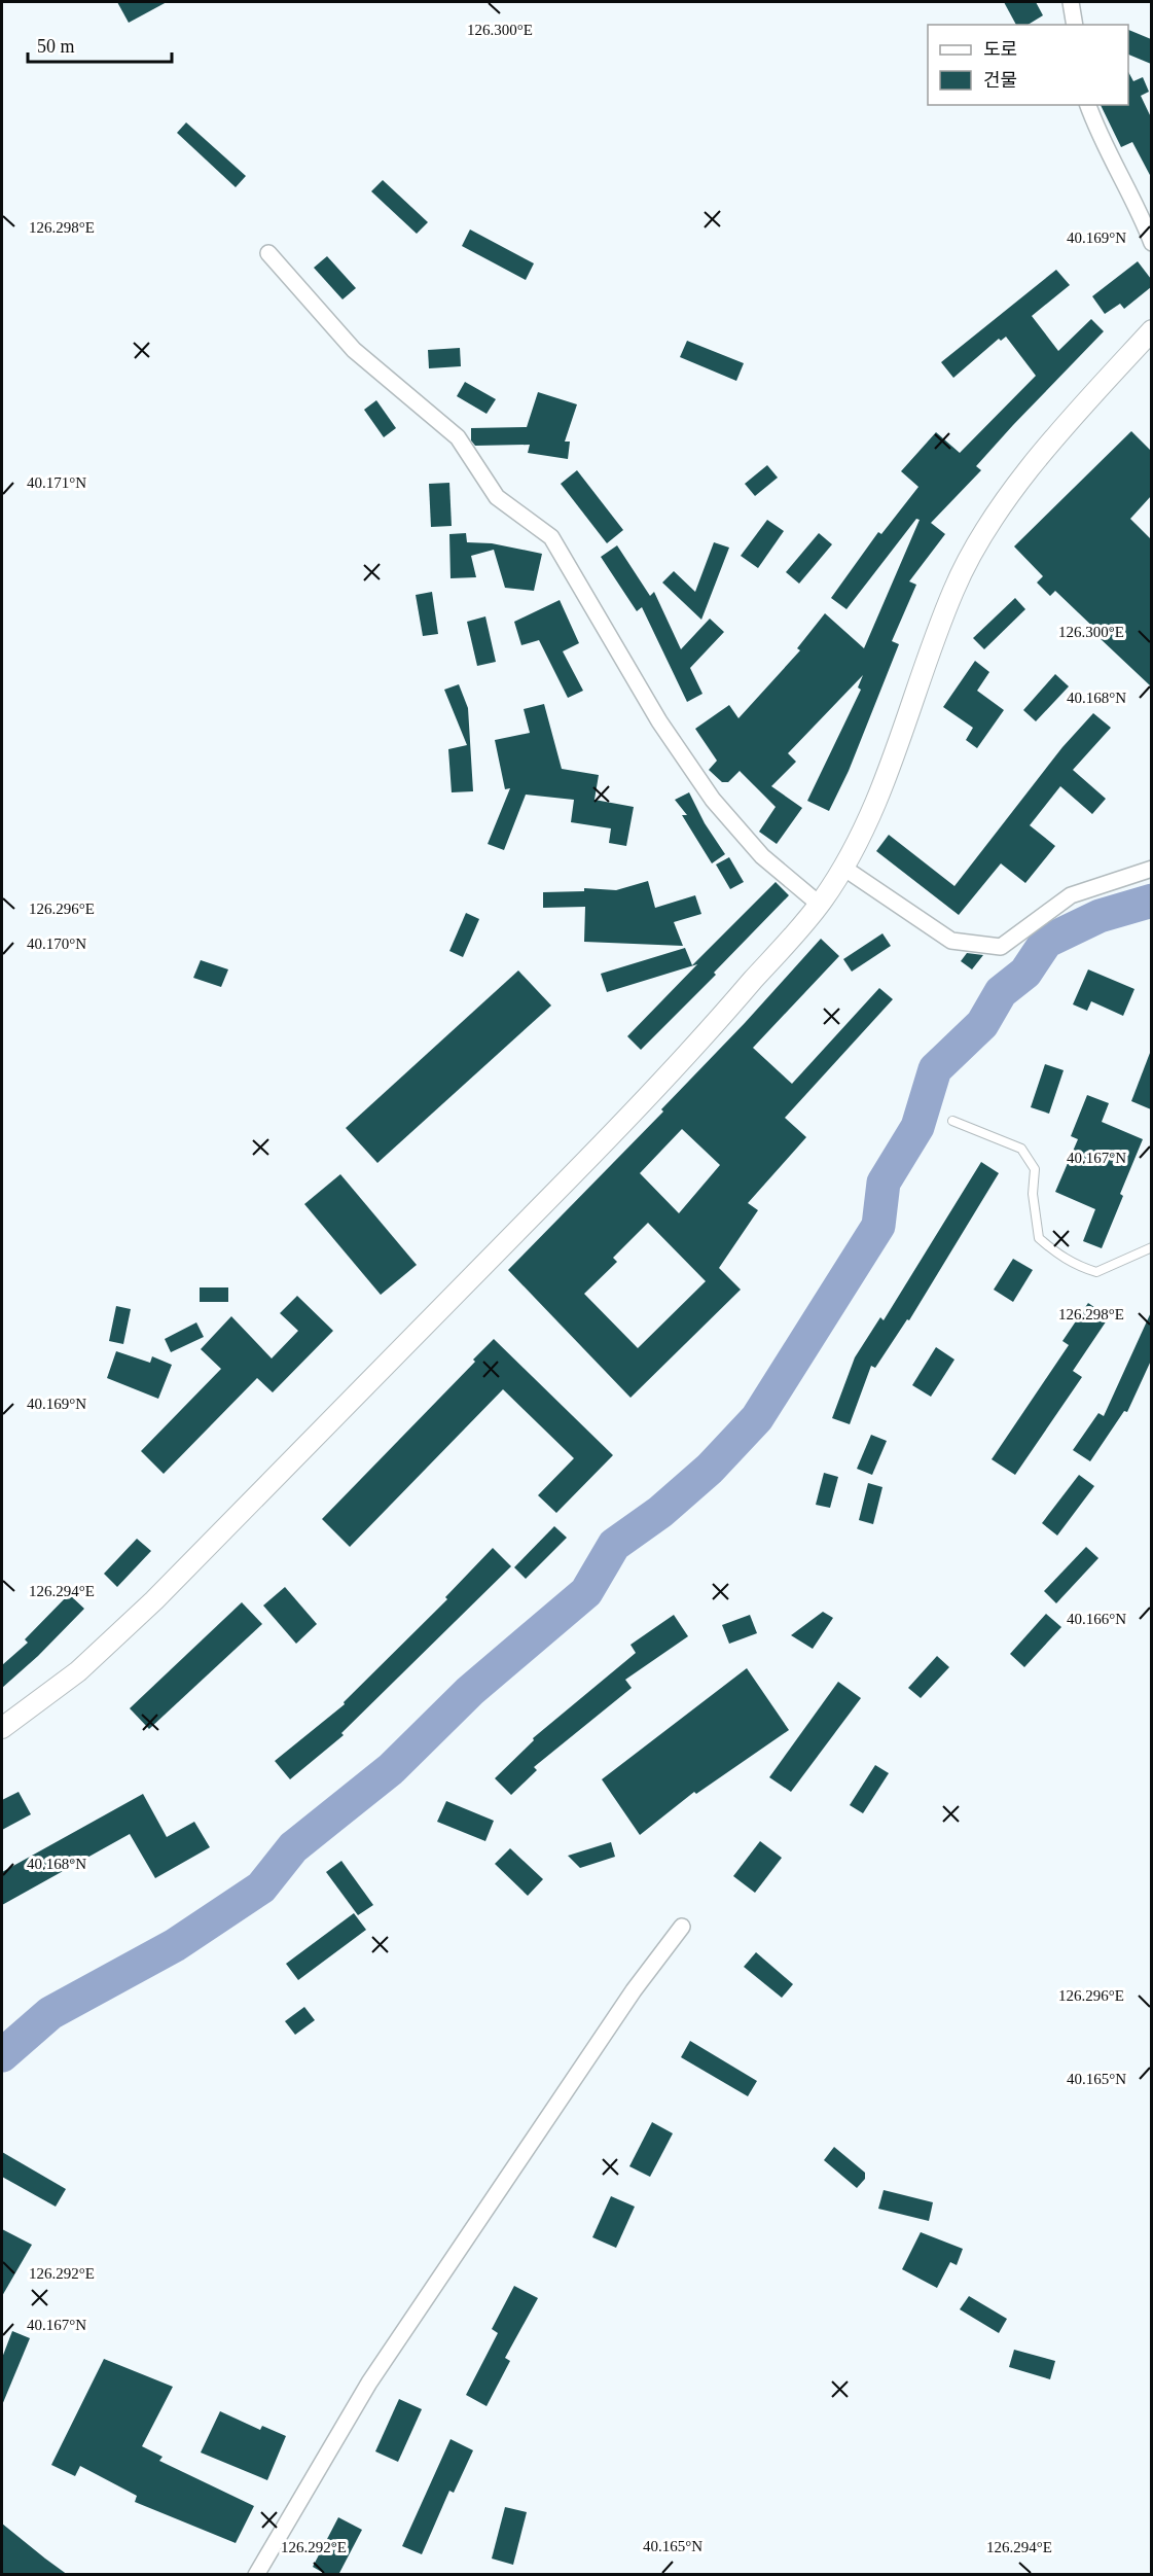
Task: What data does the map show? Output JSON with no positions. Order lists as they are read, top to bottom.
{
  "legend": ["도로", "건물"],
  "scale_bar": "50 m",
  "coordinates": [
    "126.300°E",
    "126.298°E",
    "40.169°N",
    "40.171°N",
    "40.168°N",
    "126.296°E",
    "40.170°N",
    "40.167°N",
    "126.294°E",
    "40.166°N",
    "40.165°N",
    "126.292°E"
  ]
}
